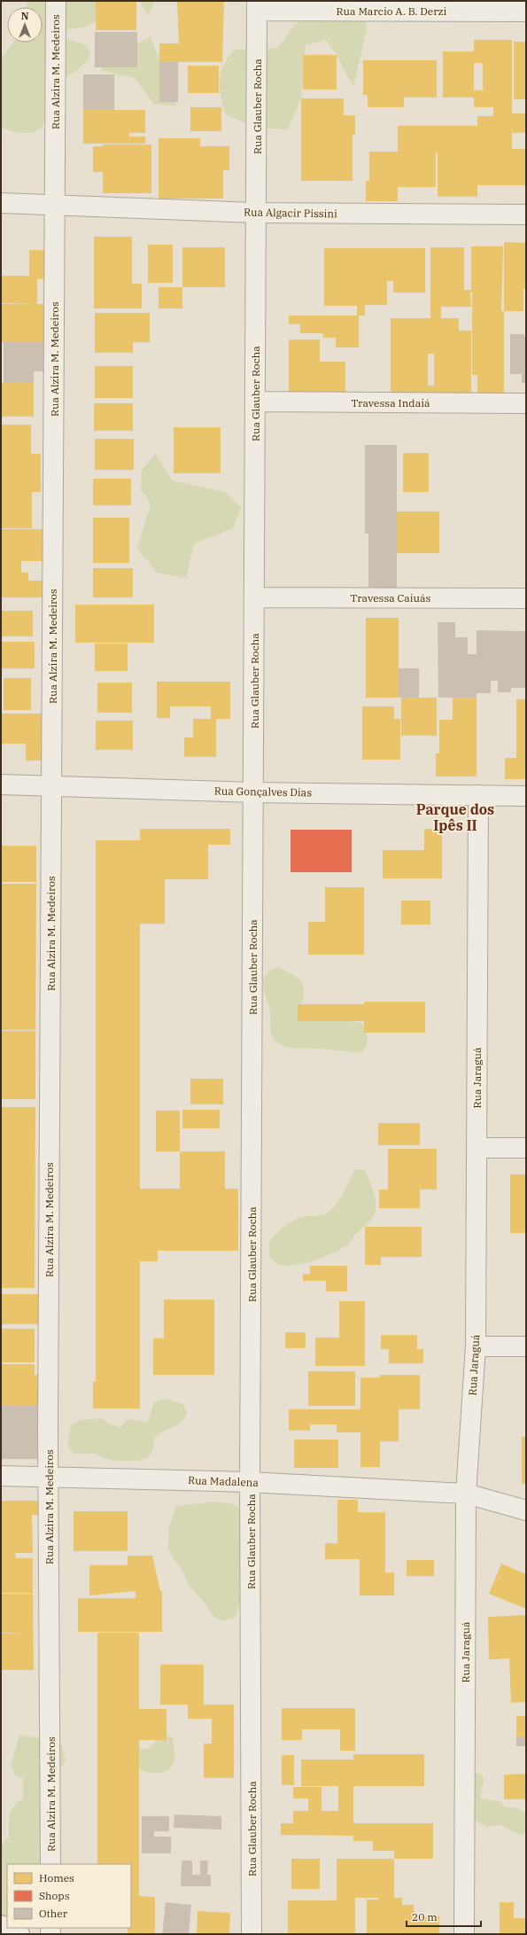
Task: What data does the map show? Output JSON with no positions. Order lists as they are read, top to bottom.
{
  "streets": {
    "street": [
      "Rua Marcio A. B. Derzi",
      "Rua Alzira M. Medeiros",
      "Rua Glauber Rocha",
      "Rua Algacir Pissini",
      "Travessa Indaiá",
      "Travessa Caiuás",
      "Rua Gonçalves Dias",
      "Rua Jaraguá",
      "Rua Madalena"
    ]
  },
  "crossings": [
    ["Rua Marcio A. B. Derzi", "Rua Glauber Rocha"],
    ["Rua Alzira M. Medeiros", "Rua Algacir Pissini"],
    ["Rua Alzira M. Medeiros", "Rua Gonçalves Dias"],
    ["Rua Alzira M. Medeiros", "Rua Madalena"],
    ["Rua Glauber Rocha", "Rua Algacir Pissini"],
    ["Rua Glauber Rocha", "Travessa Indaiá"],
    ["Rua Glauber Rocha", "Travessa Caiuás"],
    ["Rua Glauber Rocha", "Rua Gonçalves Dias"],
    ["Rua Glauber Rocha", "Rua Madalena"],
    ["Rua Gonçalves Dias", "Rua Jaraguá"],
    ["Rua Jaraguá", "Rua Madalena"]
  ],
  "districts": ["Parque dos Ipês II"],
  "legend": ["Homes", "Shops", "Other"],
  "scale_bar": "20 m",
  "north": "top"
}
